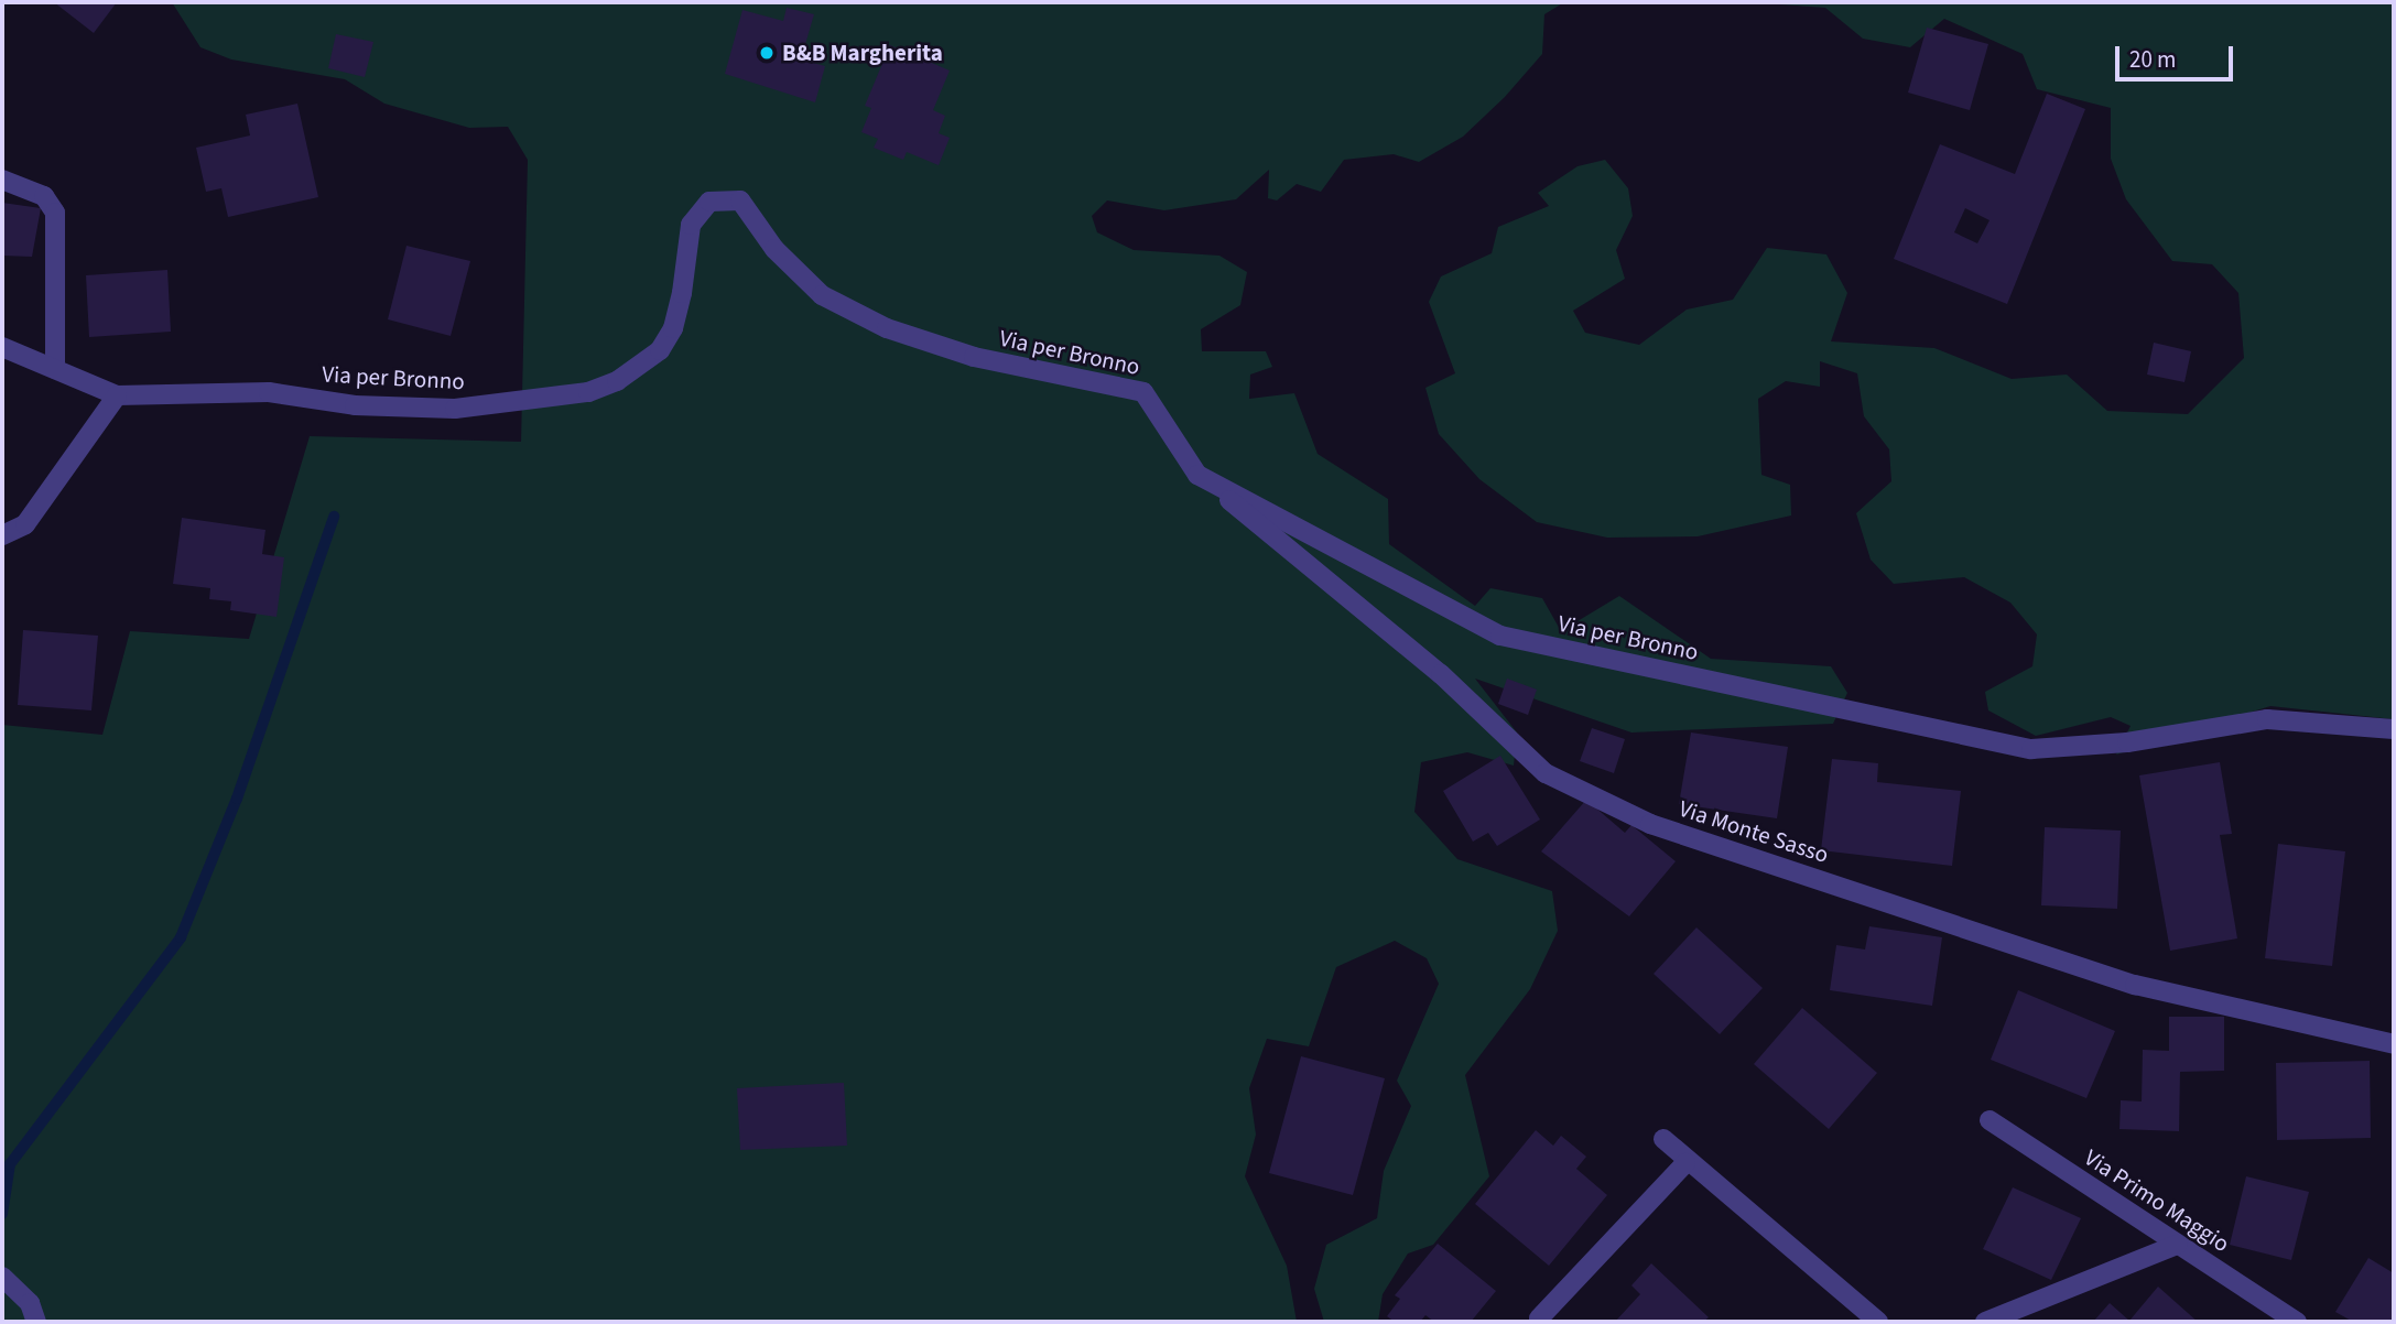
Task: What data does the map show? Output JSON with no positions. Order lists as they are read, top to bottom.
{
  "streets": {
    "street": ["Via per Bronno", "Via Monte Sasso", "Via Primo Maggio"]
  },
  "crossings": [
    ["Via per Bronno", "Via Monte Sasso"]
  ],
  "places": ["B&B Margherita"],
  "scale_bar": "20 m"
}
